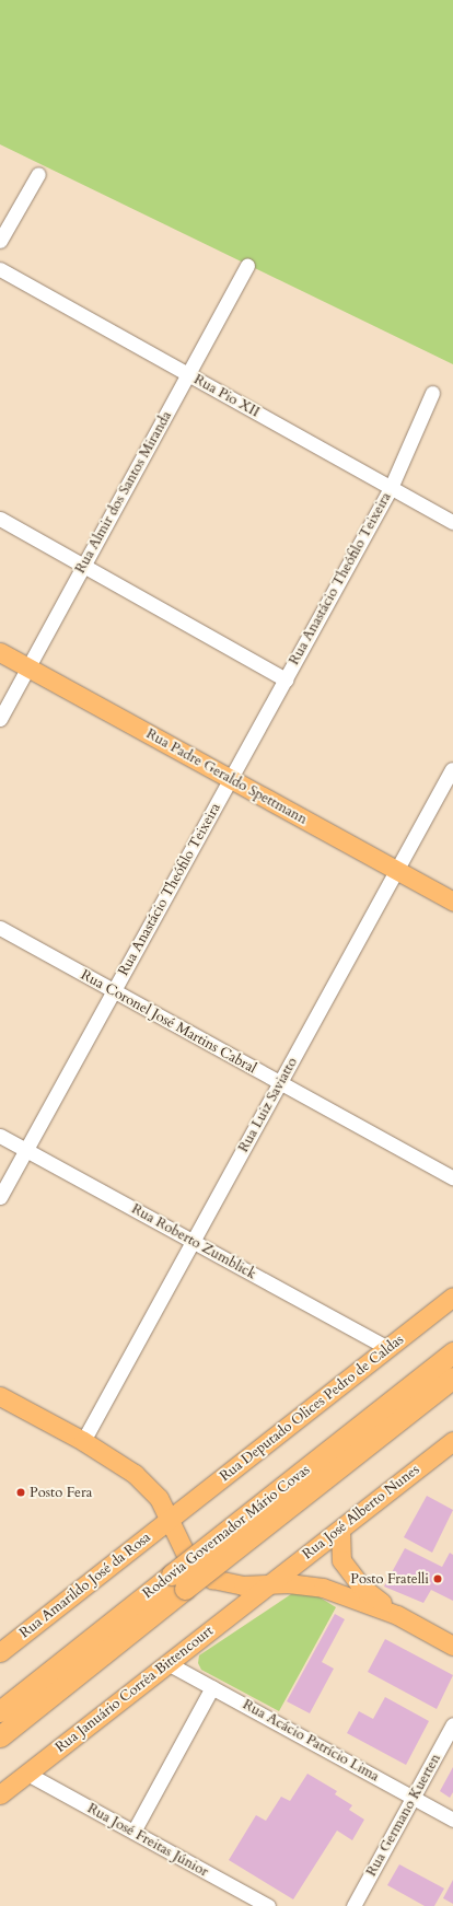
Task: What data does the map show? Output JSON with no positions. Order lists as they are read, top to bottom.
{
  "streets": {
    "highway": ["Rodovia Governador Mário Covas"],
    "main road": [
      "Rua Padre Geraldo Spettmann",
      "Rua Deputado Olices Pedro de Caldas",
      "Rua José Alberto Nunes",
      "Rua Amarildo José da Rosa",
      "Rua Januário Corrêa Bittencourt"
    ],
    "street": [
      "Rua Pio XII",
      "Rua Almir dos Santos Miranda",
      "Rua Anastácio Theófilo Teixeira",
      "Rua Coronel José Martins Cabral",
      "Rua Luiz Saviatto",
      "Rua Roberto Zumblick",
      "Rua Acácio Patrício Lima",
      "Rua Germano Kuerten",
      "Rua José Freitas Júnior"
    ]
  },
  "crossings": [
    ["Rua Pio XII", "Rua Almir dos Santos Miranda"],
    ["Rua Pio XII", "Rua Anastácio Theófilo Teixeira"],
    ["Rua Almir dos Santos Miranda", "Rua Padre Geraldo Spettmann"],
    ["Rua Anastácio Theófilo Teixeira", "Rua Padre Geraldo Spettmann"],
    ["Rua Anastácio Theófilo Teixeira", "Rua Coronel José Martins Cabral"],
    ["Rua Anastácio Theófilo Teixeira", "Rua Roberto Zumblick"],
    ["Rua Padre Geraldo Spettmann", "Rua Luiz Saviatto"],
    ["Rua Coronel José Martins Cabral", "Rua Luiz Saviatto"],
    ["Rua Luiz Saviatto", "Rua Roberto Zumblick"],
    ["Rua Roberto Zumblick", "Rua Deputado Olices Pedro de Caldas"],
    ["Rua Deputado Olices Pedro de Caldas", "Rua Amarildo José da Rosa"],
    ["Rua José Alberto Nunes", "Rua Januário Corrêa Bittencourt"],
    ["Rua Januário Corrêa Bittencourt", "Rua Acácio Patrício Lima"],
    ["Rua Januário Corrêa Bittencourt", "Rua José Freitas Júnior"],
    ["Rua Acácio Patrício Lima", "Rua Germano Kuerten"]
  ],
  "places": ["Posto Fera", "Posto Fratelli"]
}
